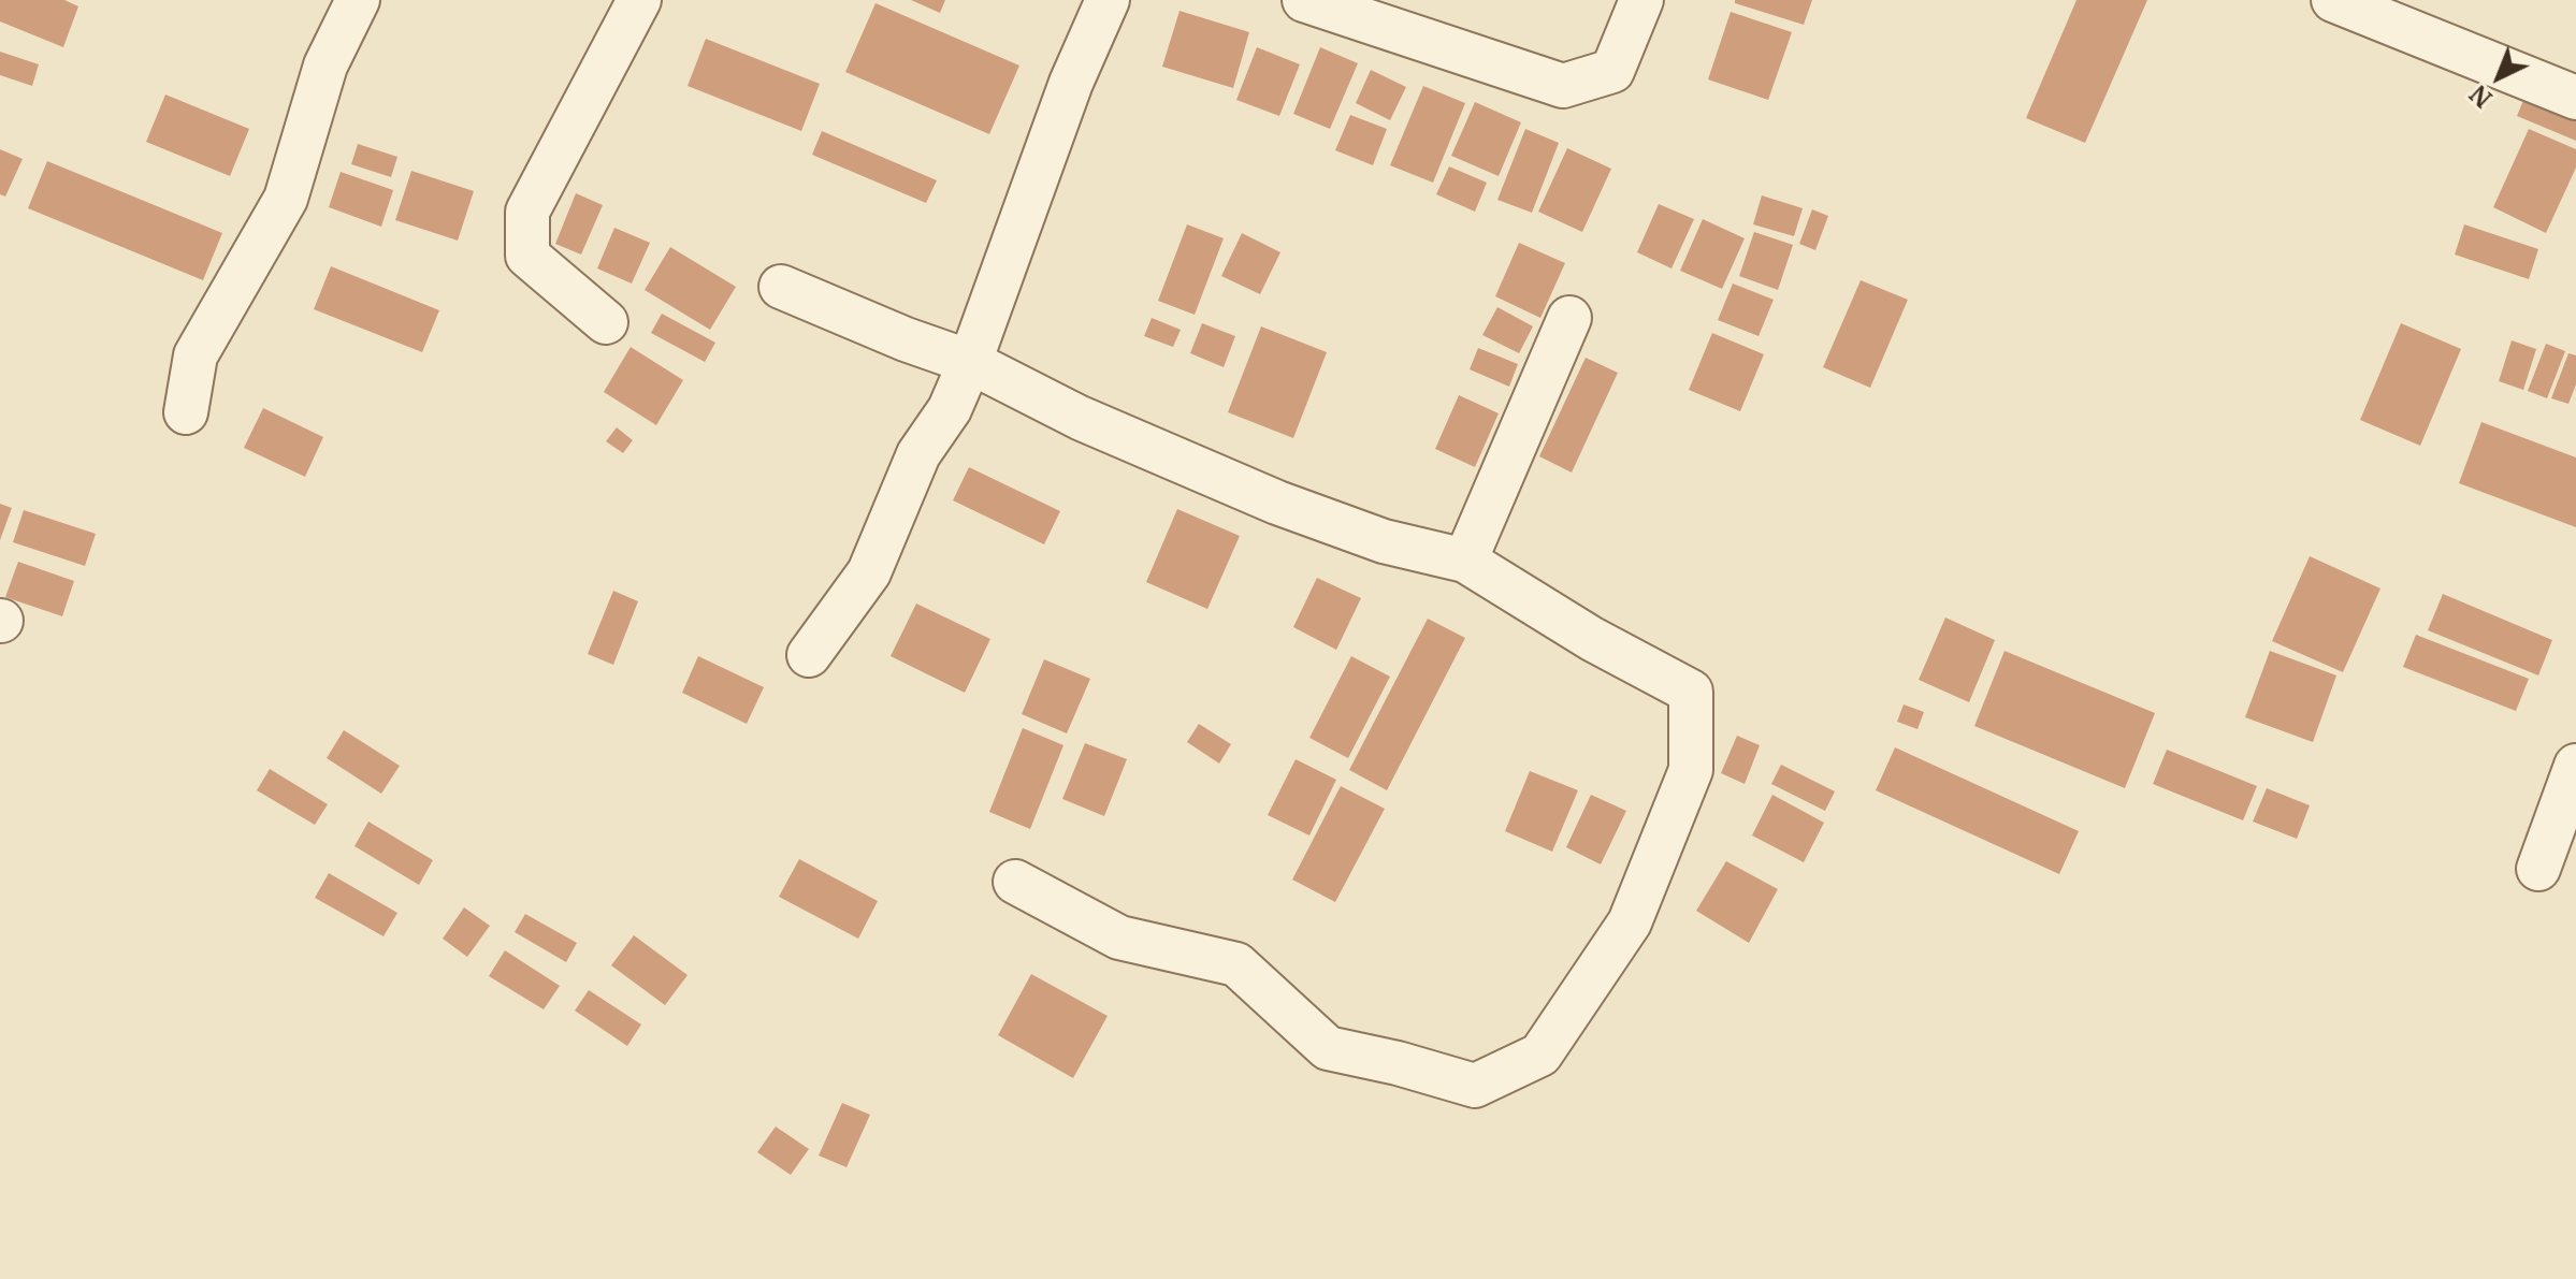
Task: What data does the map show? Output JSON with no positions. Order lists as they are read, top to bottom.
{
  "north": "bottom left"
}
